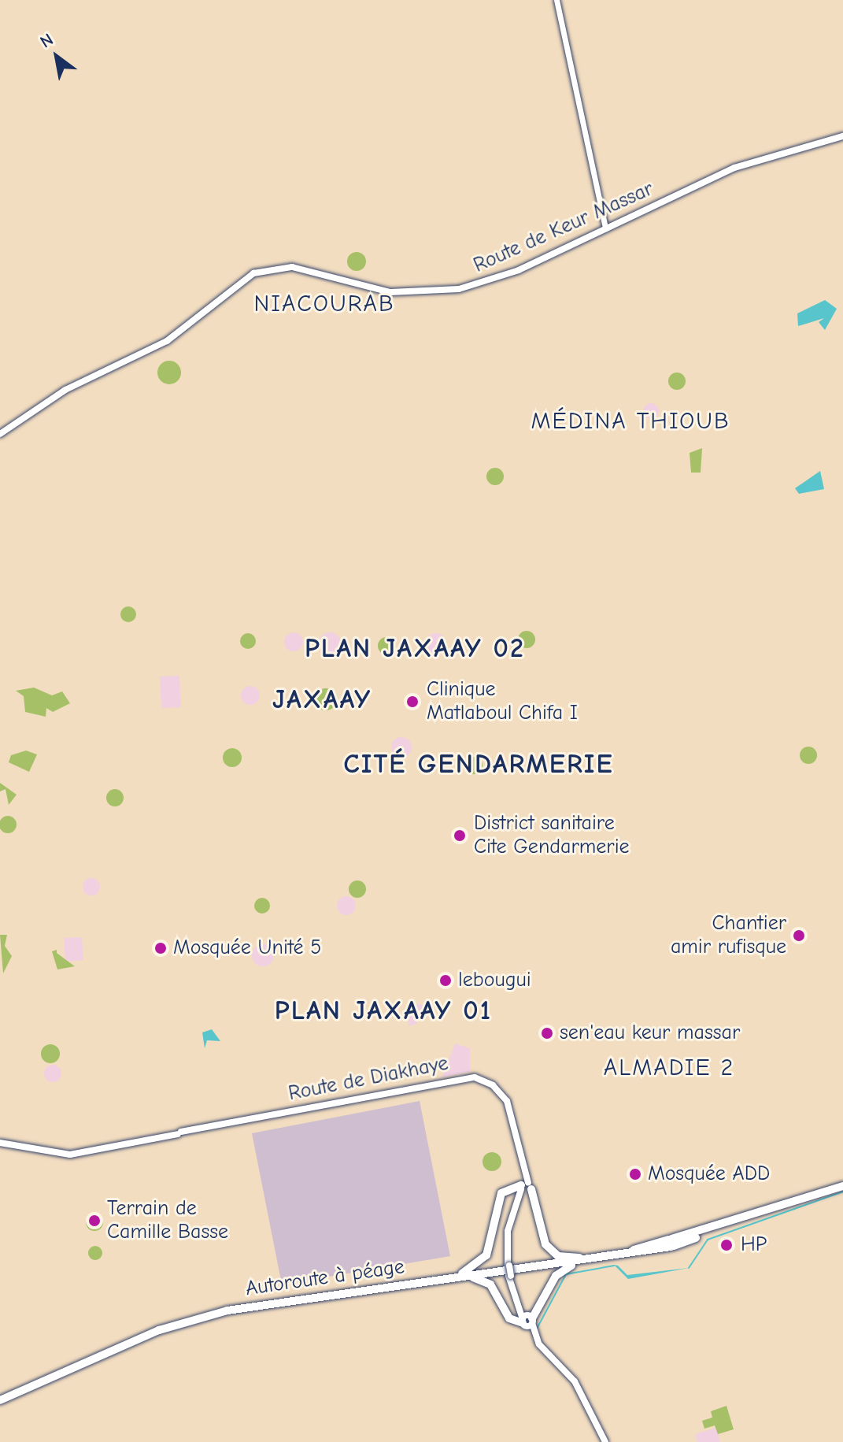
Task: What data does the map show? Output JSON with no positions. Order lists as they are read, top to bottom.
{
  "streets": {
    "highway": ["Autoroute à péage"],
    "main road": ["Route de Keur Massar", "Route de Diakhaye"]
  },
  "districts": [
    "NIACOURAB",
    "MÉDINA THIOUB",
    "PLAN JAXAAY 02",
    "JAXAAY",
    "CITÉ GENDARMERIE",
    "PLAN JAXAAY 01",
    "ALMADIE 2"
  ],
  "places": [
    "Clinique Matlaboul Chifa I",
    "District sanitaire Cite Gendarmerie",
    "Chantier amir rufisque",
    "Mosquée Unité 5",
    "lebougui",
    "sen'eau keur massar",
    "Mosquée ADD",
    "Terrain de Camille Basse",
    "HP"
  ],
  "north": "top left"
}
